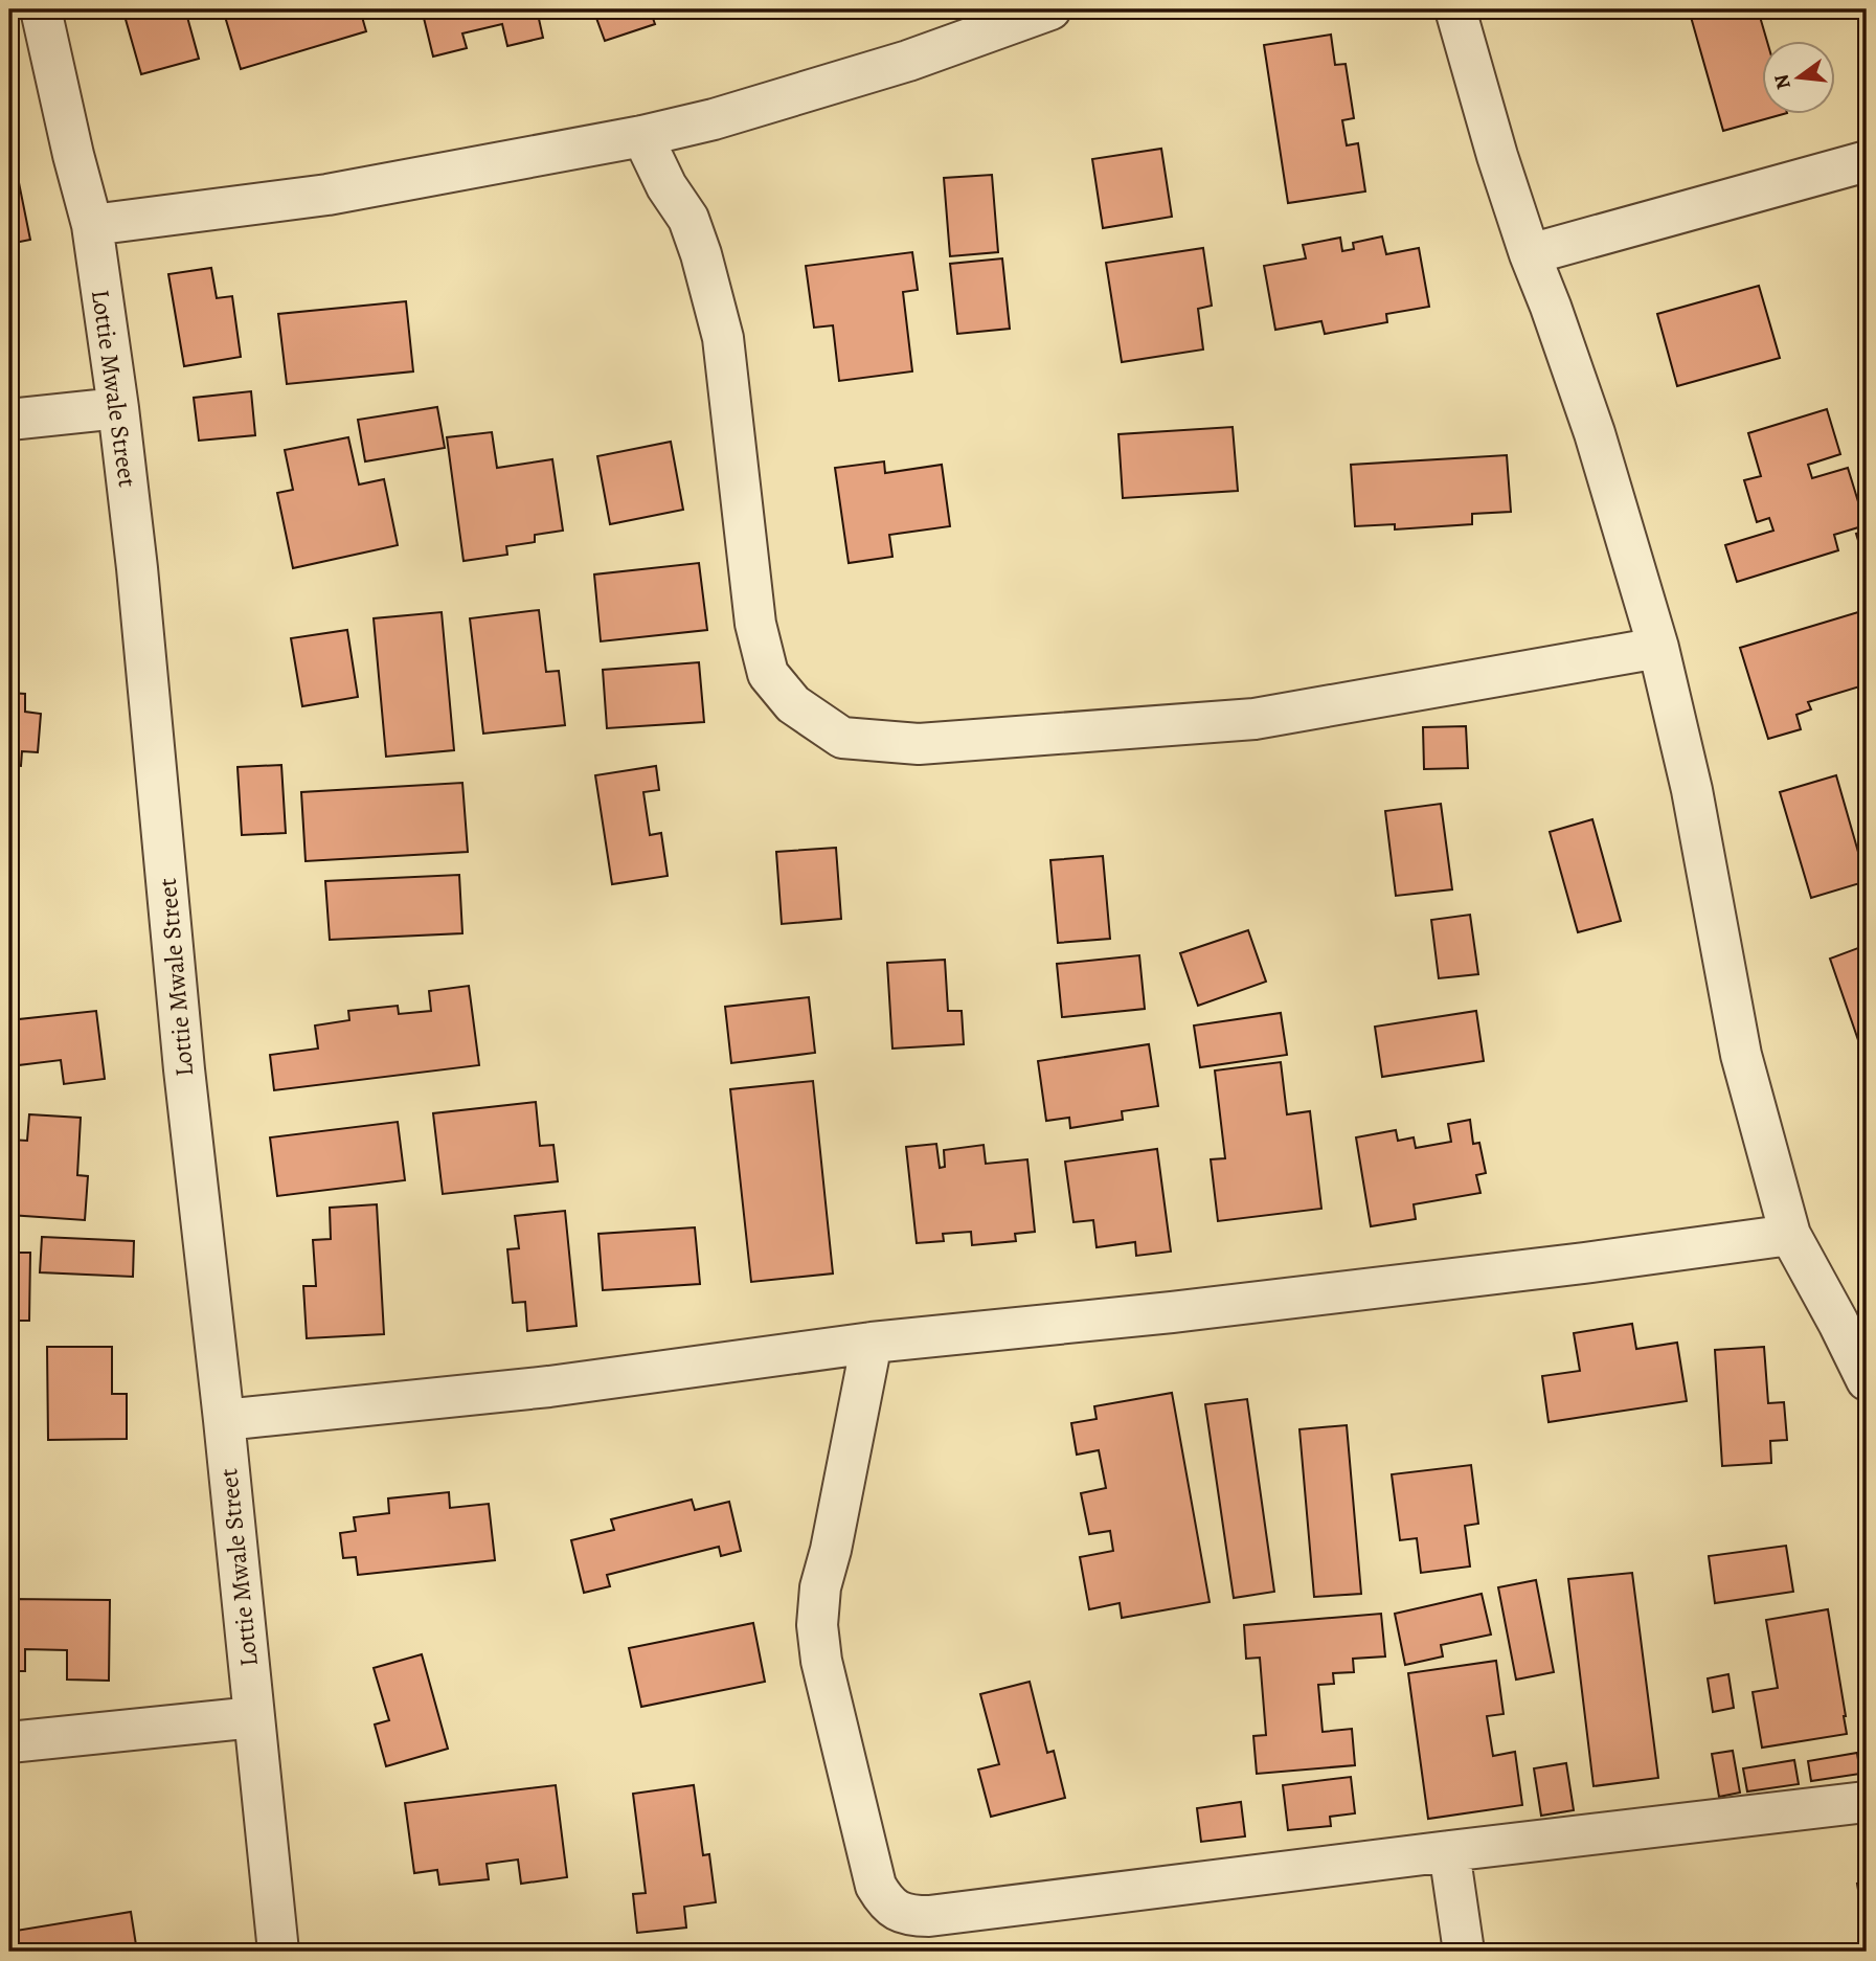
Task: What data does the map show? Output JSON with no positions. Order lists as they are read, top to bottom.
{
  "streets": {
    "street": ["Lottie Mwale Street"]
  },
  "north": "left"
}
